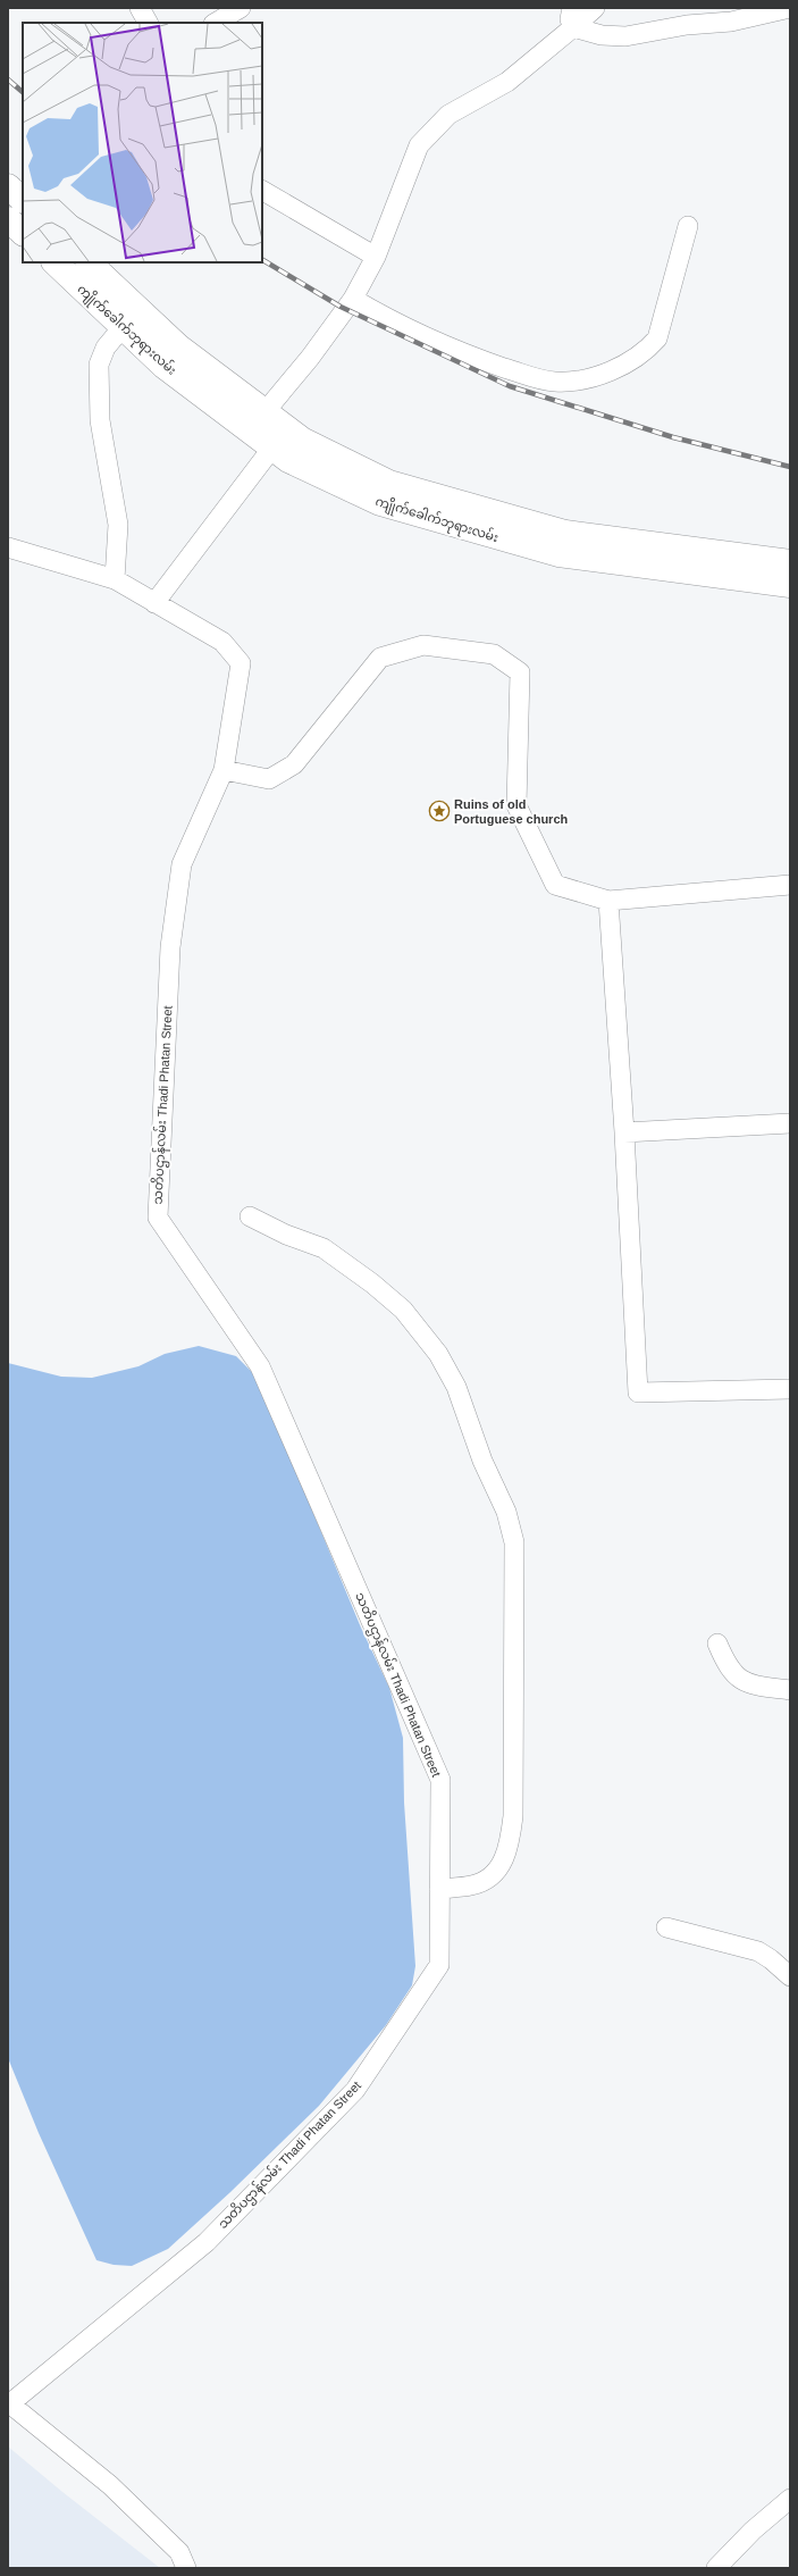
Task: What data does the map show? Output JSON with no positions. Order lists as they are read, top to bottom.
{
  "streets": {
    "main road": ["ကျိုက်ခေါက်ဘုရားလမ်း"],
    "street": ["သတိပဌာန်လမ်း Thadi Phatan Street"]
  },
  "places": {
    "place": ["Ruins of old Portuguese church"]
  }
}
